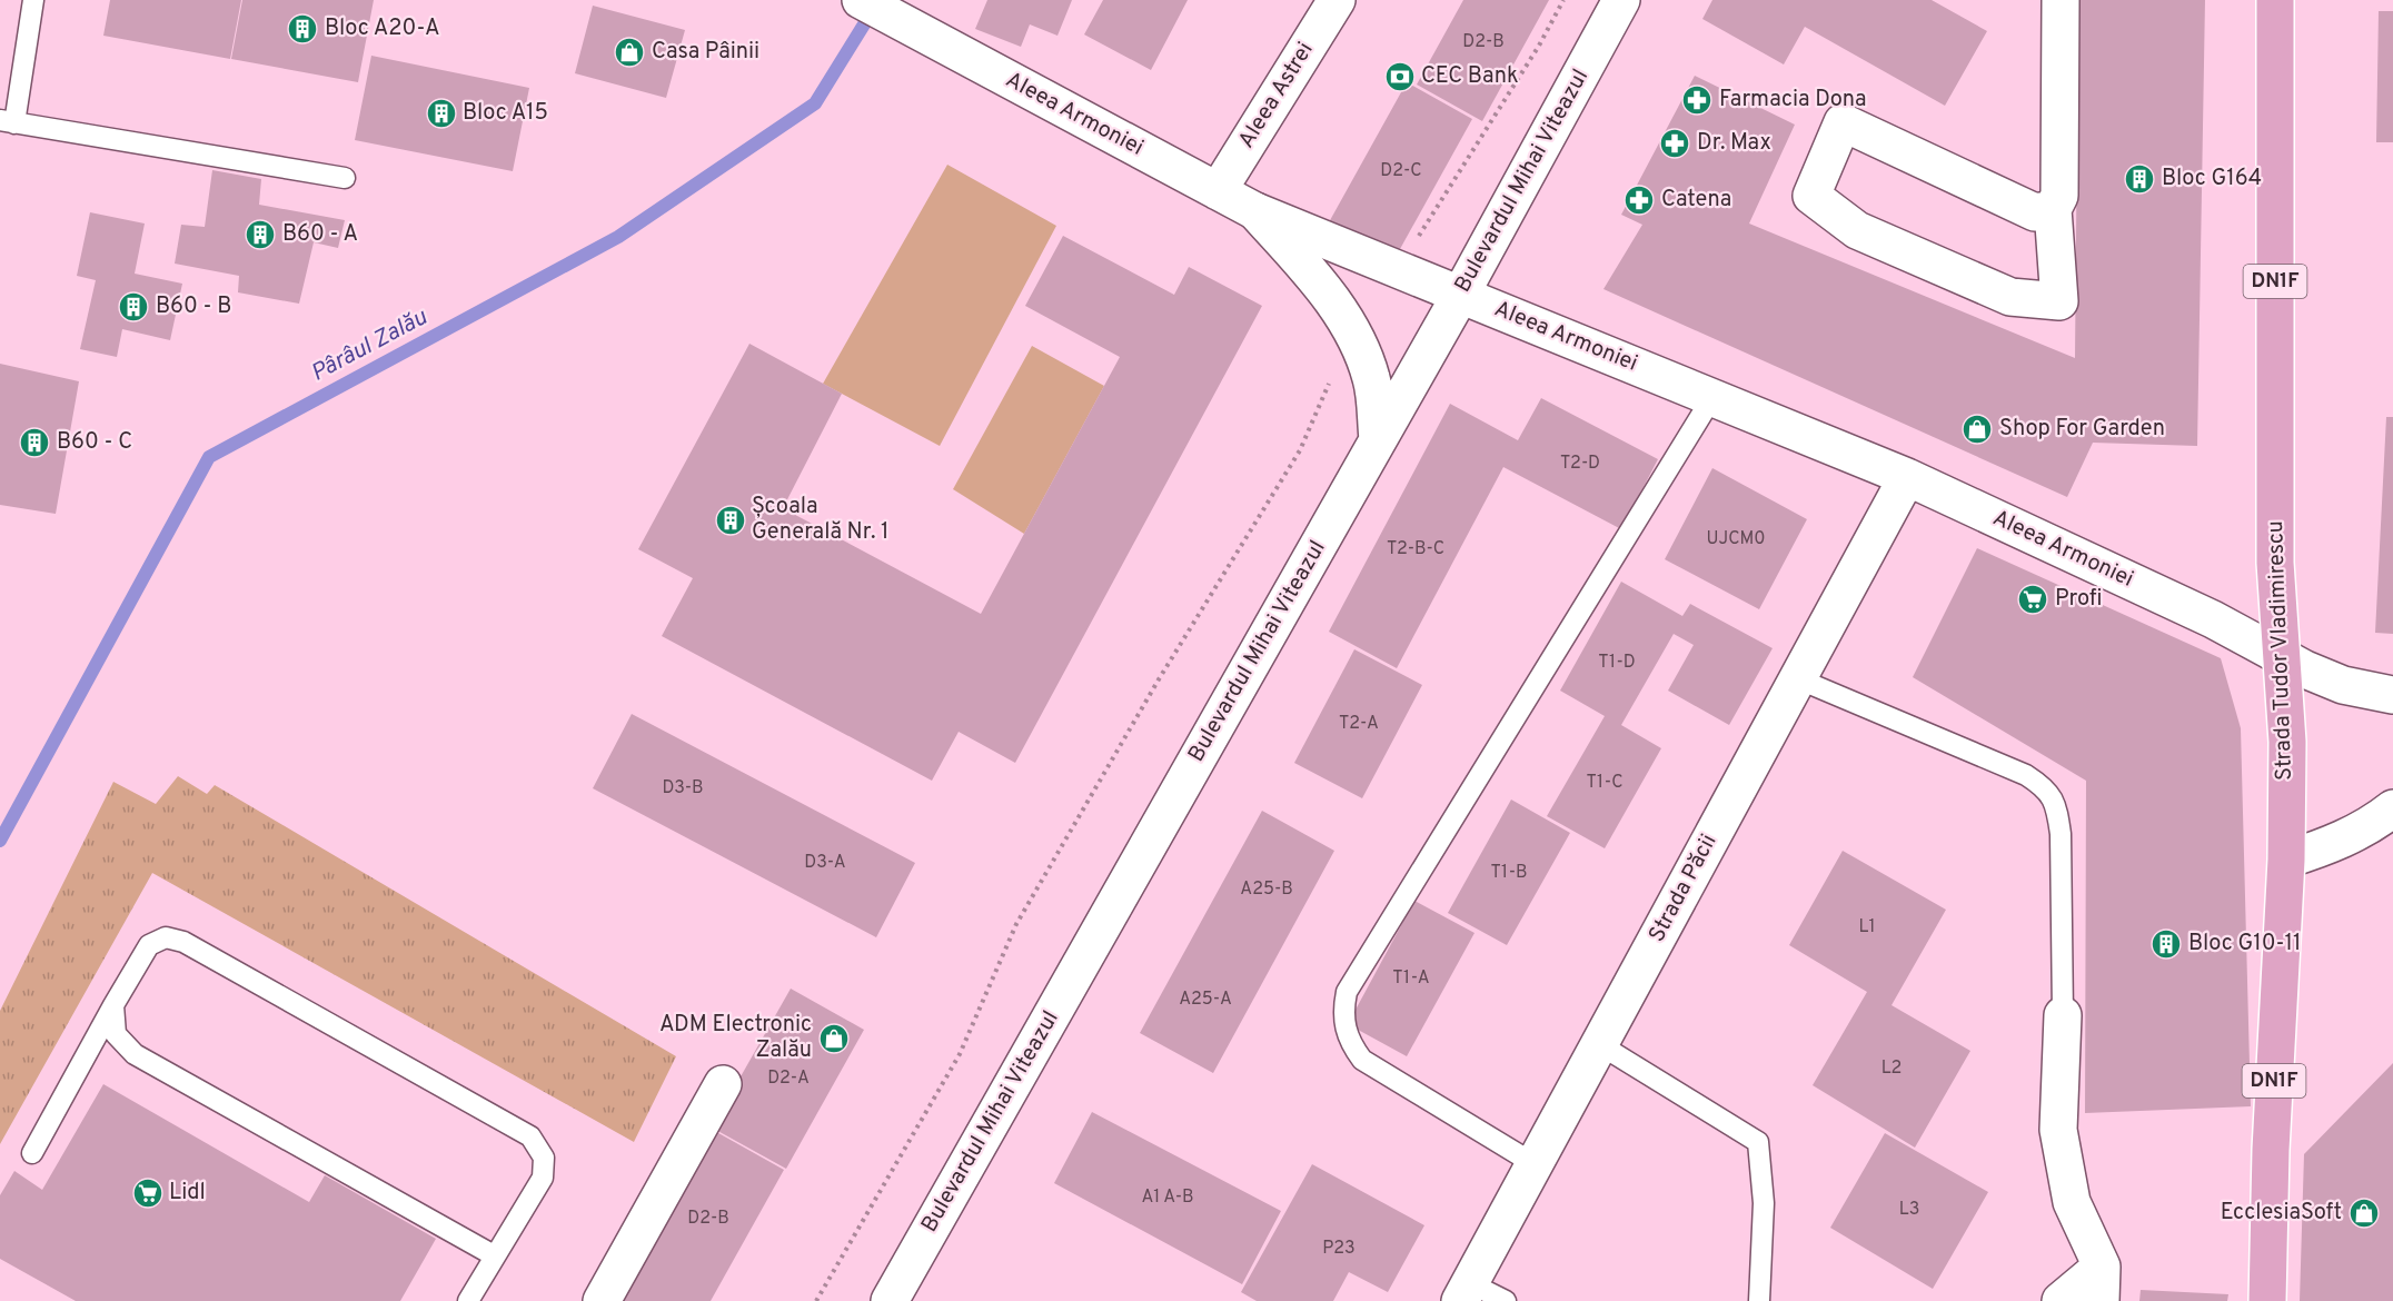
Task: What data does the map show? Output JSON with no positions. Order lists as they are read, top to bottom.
{
  "streets": {
    "main road": ["DN1F", "Strada Tudor Vladimirescu"],
    "street": [
      "Aleea Astrei",
      "Aleea Armoniei",
      "Bulevardul Mihai Viteazul",
      "Strada Păcii"
    ]
  },
  "crossings": [
    ["Aleea Astrei", "Aleea Armoniei"],
    ["Aleea Armoniei", "Bulevardul Mihai Viteazul"],
    ["Aleea Armoniei", "Strada Tudor Vladimirescu"],
    ["Aleea Armoniei", "Strada Păcii"]
  ],
  "water": ["Pârâul Zalău"],
  "places": {
    "building": [
      "Bloc A20-A",
      "Bloc A15",
      "Bloc G164",
      "B60 - A",
      "B60 - B",
      "B60 - C",
      "Școala Generală Nr. 1",
      "Bloc G10-11"
    ],
    "shop": [
      "Casa Pâinii",
      "Shop For Garden",
      "ADM Electronic Zalău",
      "EcclesiaSoft"
    ],
    "bank": ["CEC Bank"],
    "pharmacy": ["Farmacia Dona", "Dr. Max", "Catena"],
    "supermarket": ["Profi", "Lidl"]
  },
  "house_numbers": [
    "D2-B",
    "D2-C",
    "T2-D",
    "UJCM0",
    "T2-B-C",
    "T1-D",
    "T2-A",
    "T1-C",
    "D3-B",
    "D3-A",
    "T1-B",
    "A25-B",
    "L1",
    "T1-A",
    "A25-A",
    "L2",
    "D2-A",
    "A1 A-B",
    "L3",
    "D2-B",
    "P23"
  ]
}
